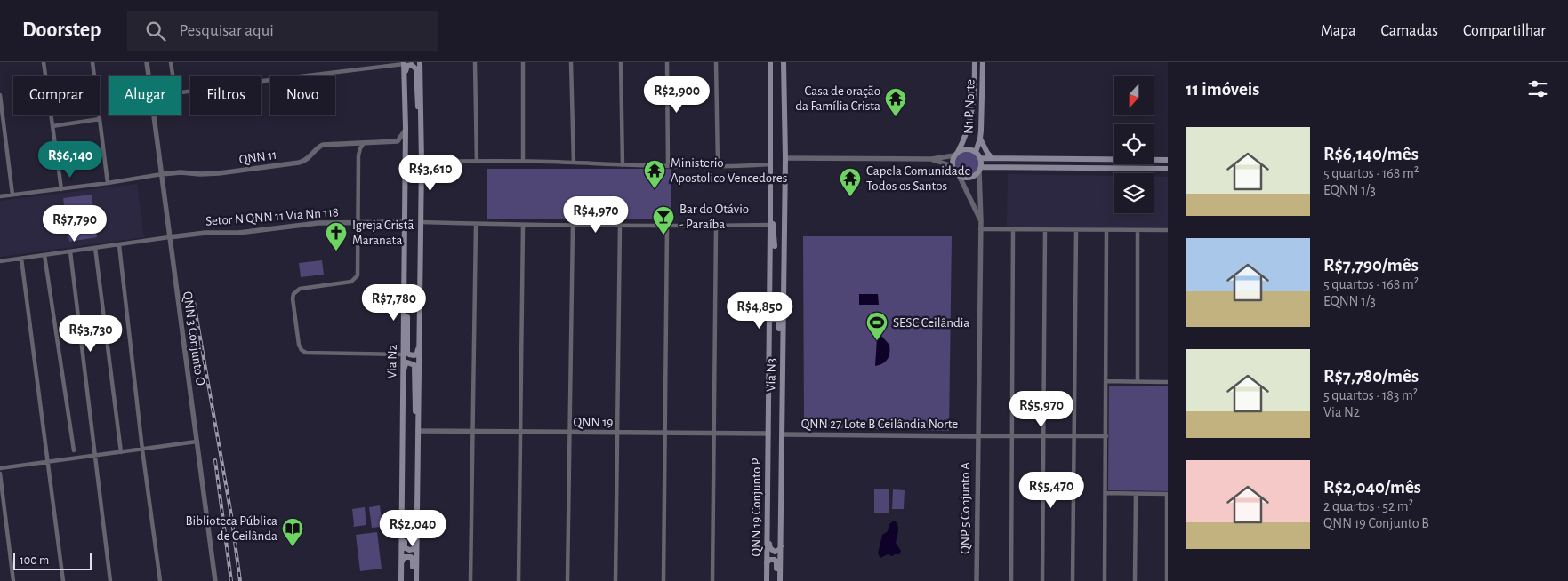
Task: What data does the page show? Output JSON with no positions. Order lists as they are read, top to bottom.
{
  "streets": {
    "main road": [
      "N1 P Norte",
      "Via N2",
      "Via N3",
      "QNN 19 Conjunto P"
    ],
    "street": [
      "QNN 11",
      "Setor N QNN 11 Via Nn 118",
      "QNN 3 Conjunto O",
      "QNN 19",
      "QNN 27 Lote B Ceilândia Norte",
      "QNP 5 Conjunto A"
    ]
  },
  "crossings": [
    ["Setor N QNN 11 Via Nn 118", "QNN 3 Conjunto O"],
    ["Setor N QNN 11 Via Nn 118", "Via N2"],
    ["Via N3", "QNN 27 Lote B Ceilândia Norte"],
    ["QNN 19", "QNN 19 Conjunto P"],
    ["QNN 27 Lote B Ceilândia Norte", "QNP 5 Conjunto A"]
  ],
  "places": {
    "temple": ["Casa de oração da Família Crista", "Ministerio Apostolico Vencedores", "Capela Comunidade Todos os Santos"],
    "bar": ["Bar do Otávio - Paraíba"],
    "church": ["Igreja Cristã Maranata"],
    "sports": ["SESC Ceilândia"],
    "library": ["Biblioteca Pública de Ceilânda"]
  },
  "scale_bar": "100 m",
  "north": "bottom",
  "page": {
    "header": "Doorstep",
    "search": "Pesquisar aqui",
    "nav": ["Mapa", "Camadas", "Compartilhar"],
    "heading": "11 imóveis",
    "chip": [
      "Comprar",
      "Alugar",
      "Filtros",
      "Novo"
    ],
    "price": [
      "R$2,900",
      "R$6,140",
      "R$3,610",
      "R$4,970",
      "R$7,790",
      "R$7,780",
      "R$4,850",
      "R$3,730",
      "R$5,970",
      "R$5,470",
      "R$2,040"
    ],
    "list": [
      {
        "name": "R$6,140/mês",
        "note": "5 quartos · 168 m² · EQNN 1/3"
      },
      {
        "name": "R$7,790/mês",
        "note": "5 quartos · 168 m² · EQNN 1/3"
      },
      {
        "name": "R$7,780/mês",
        "note": "5 quartos · 183 m² · Via N2"
      },
      {
        "name": "R$2,040/mês",
        "note": "2 quartos · 52 m² · QNN 19 Conjunto B"
      }
    ],
    "scale": "100 m"
  }
}
